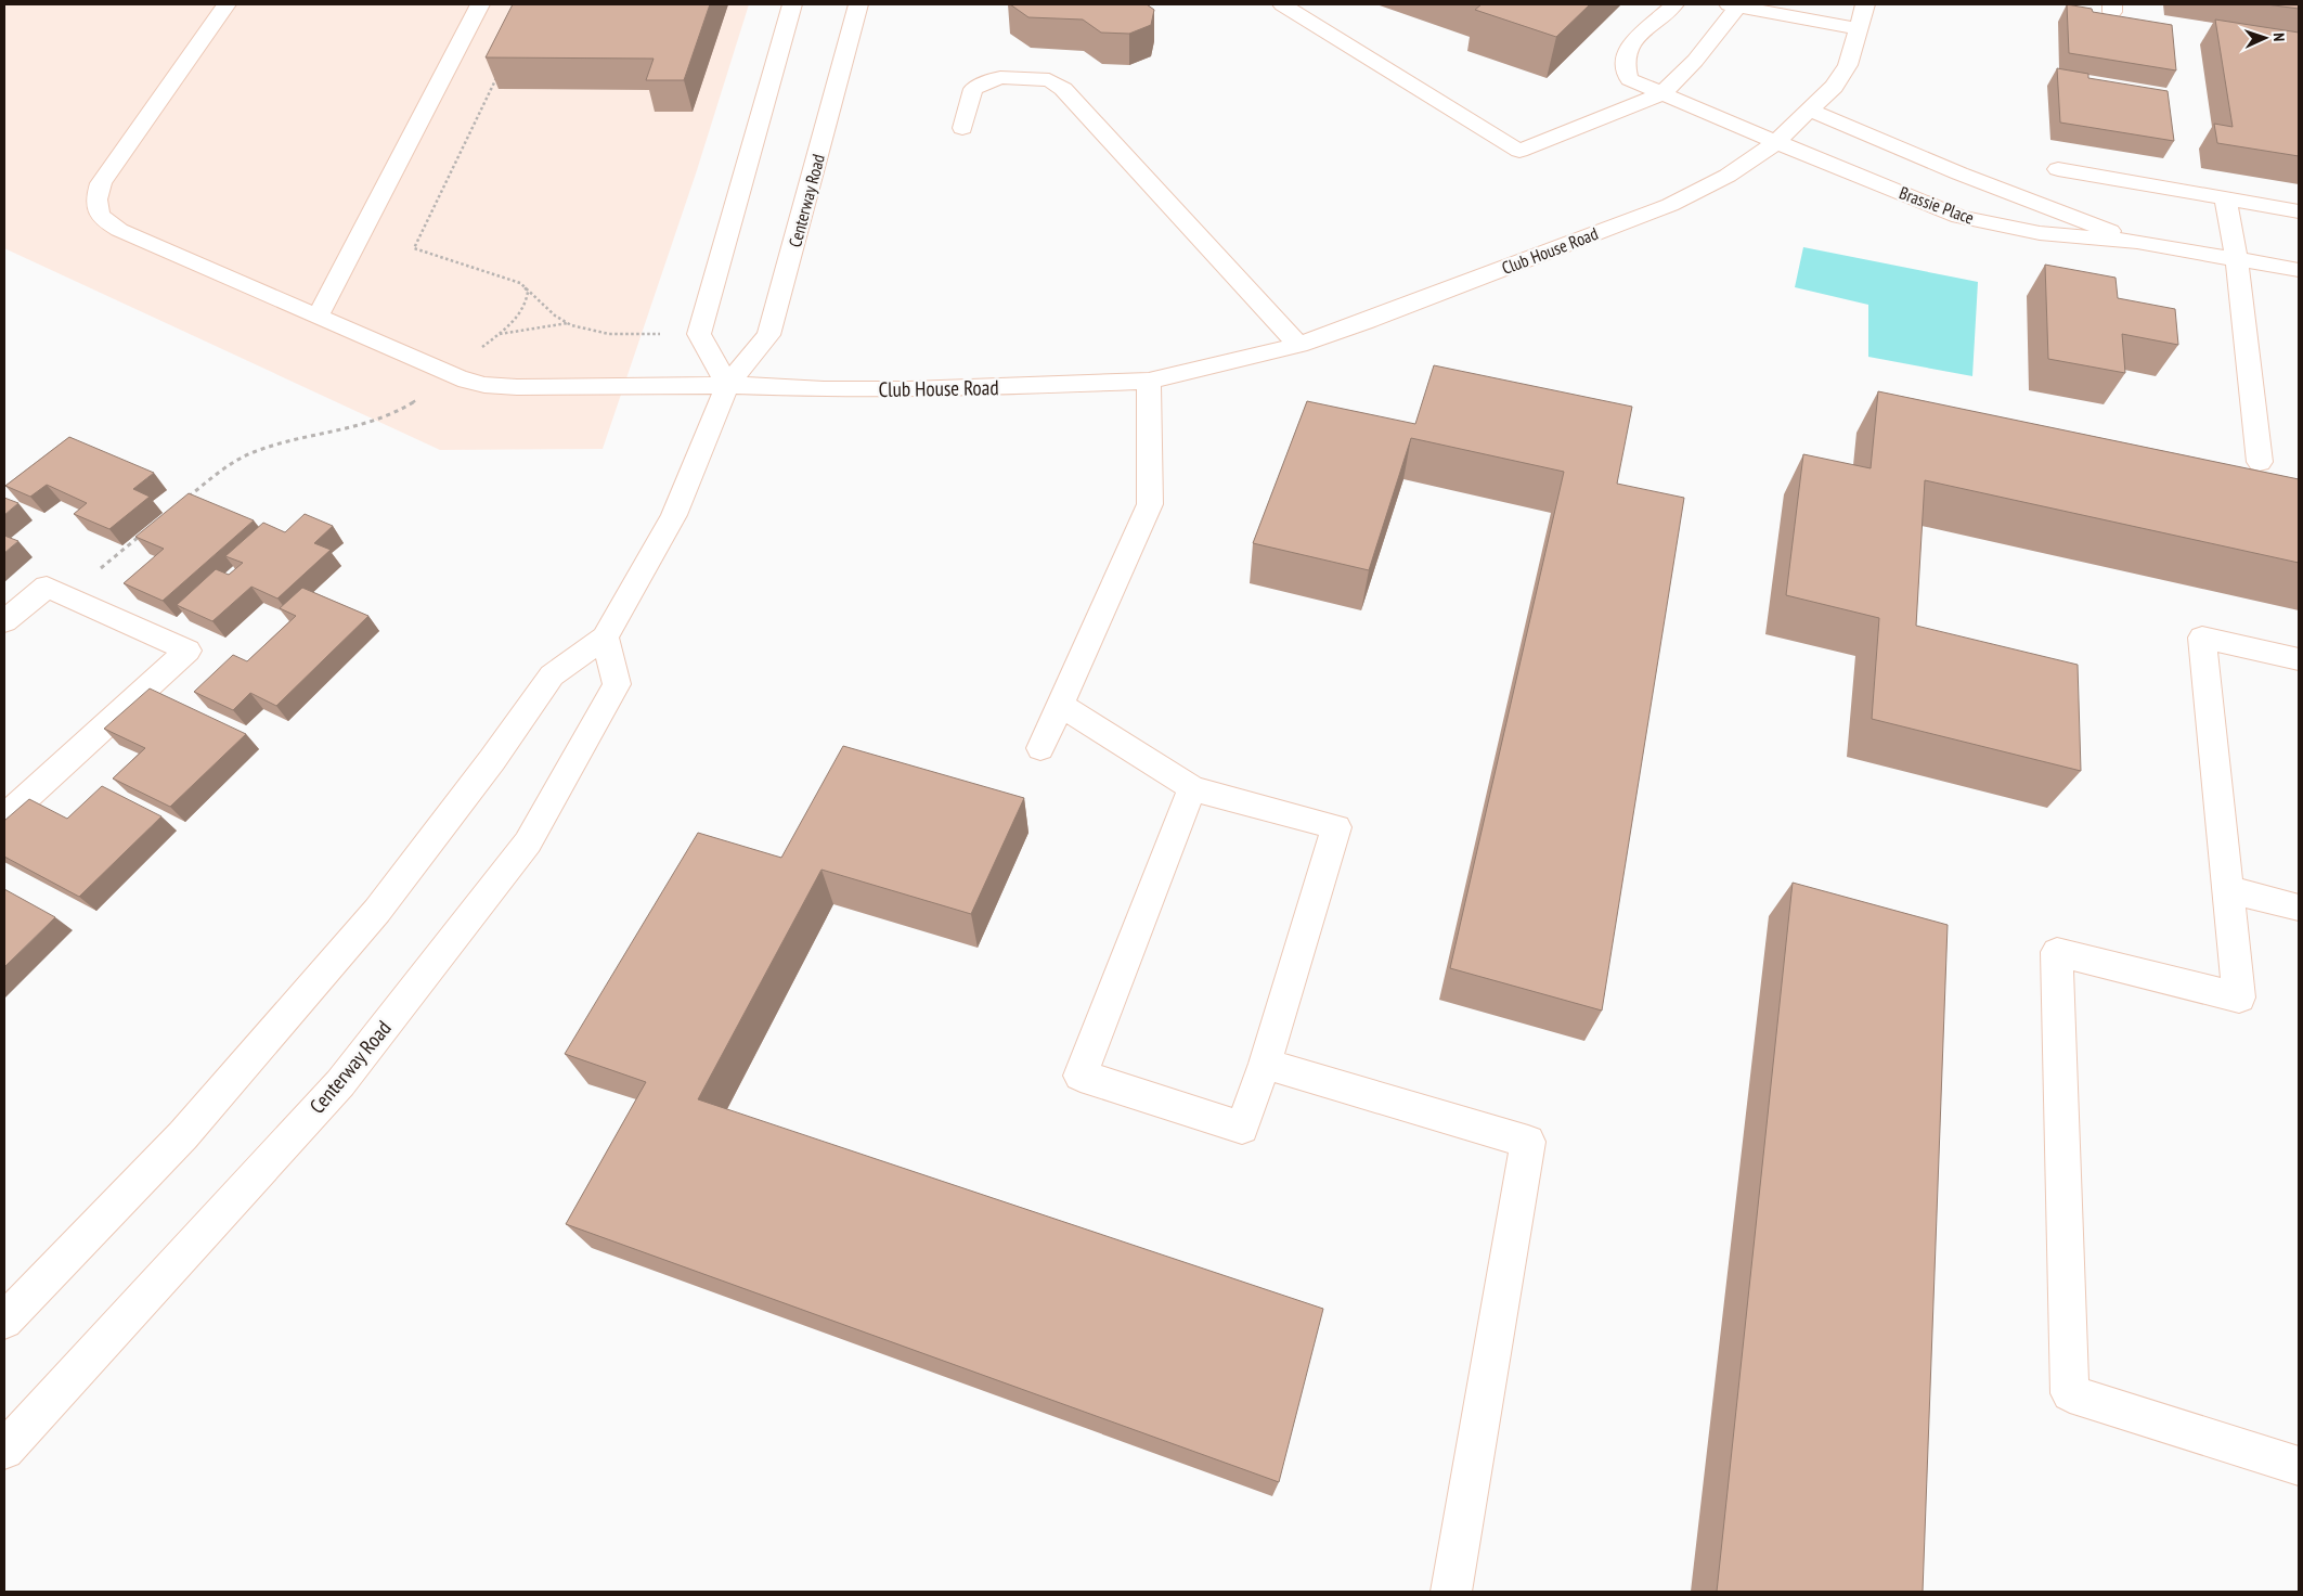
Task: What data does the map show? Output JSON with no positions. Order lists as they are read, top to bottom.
{
  "streets": {
    "street": ["Centerway Road", "Brassie Place", "Club House Road"]
  },
  "crossings": [
    ["Centerway Road", "Club House Road"],
    ["Brassie Place", "Club House Road"]
  ],
  "north": "right"
}
